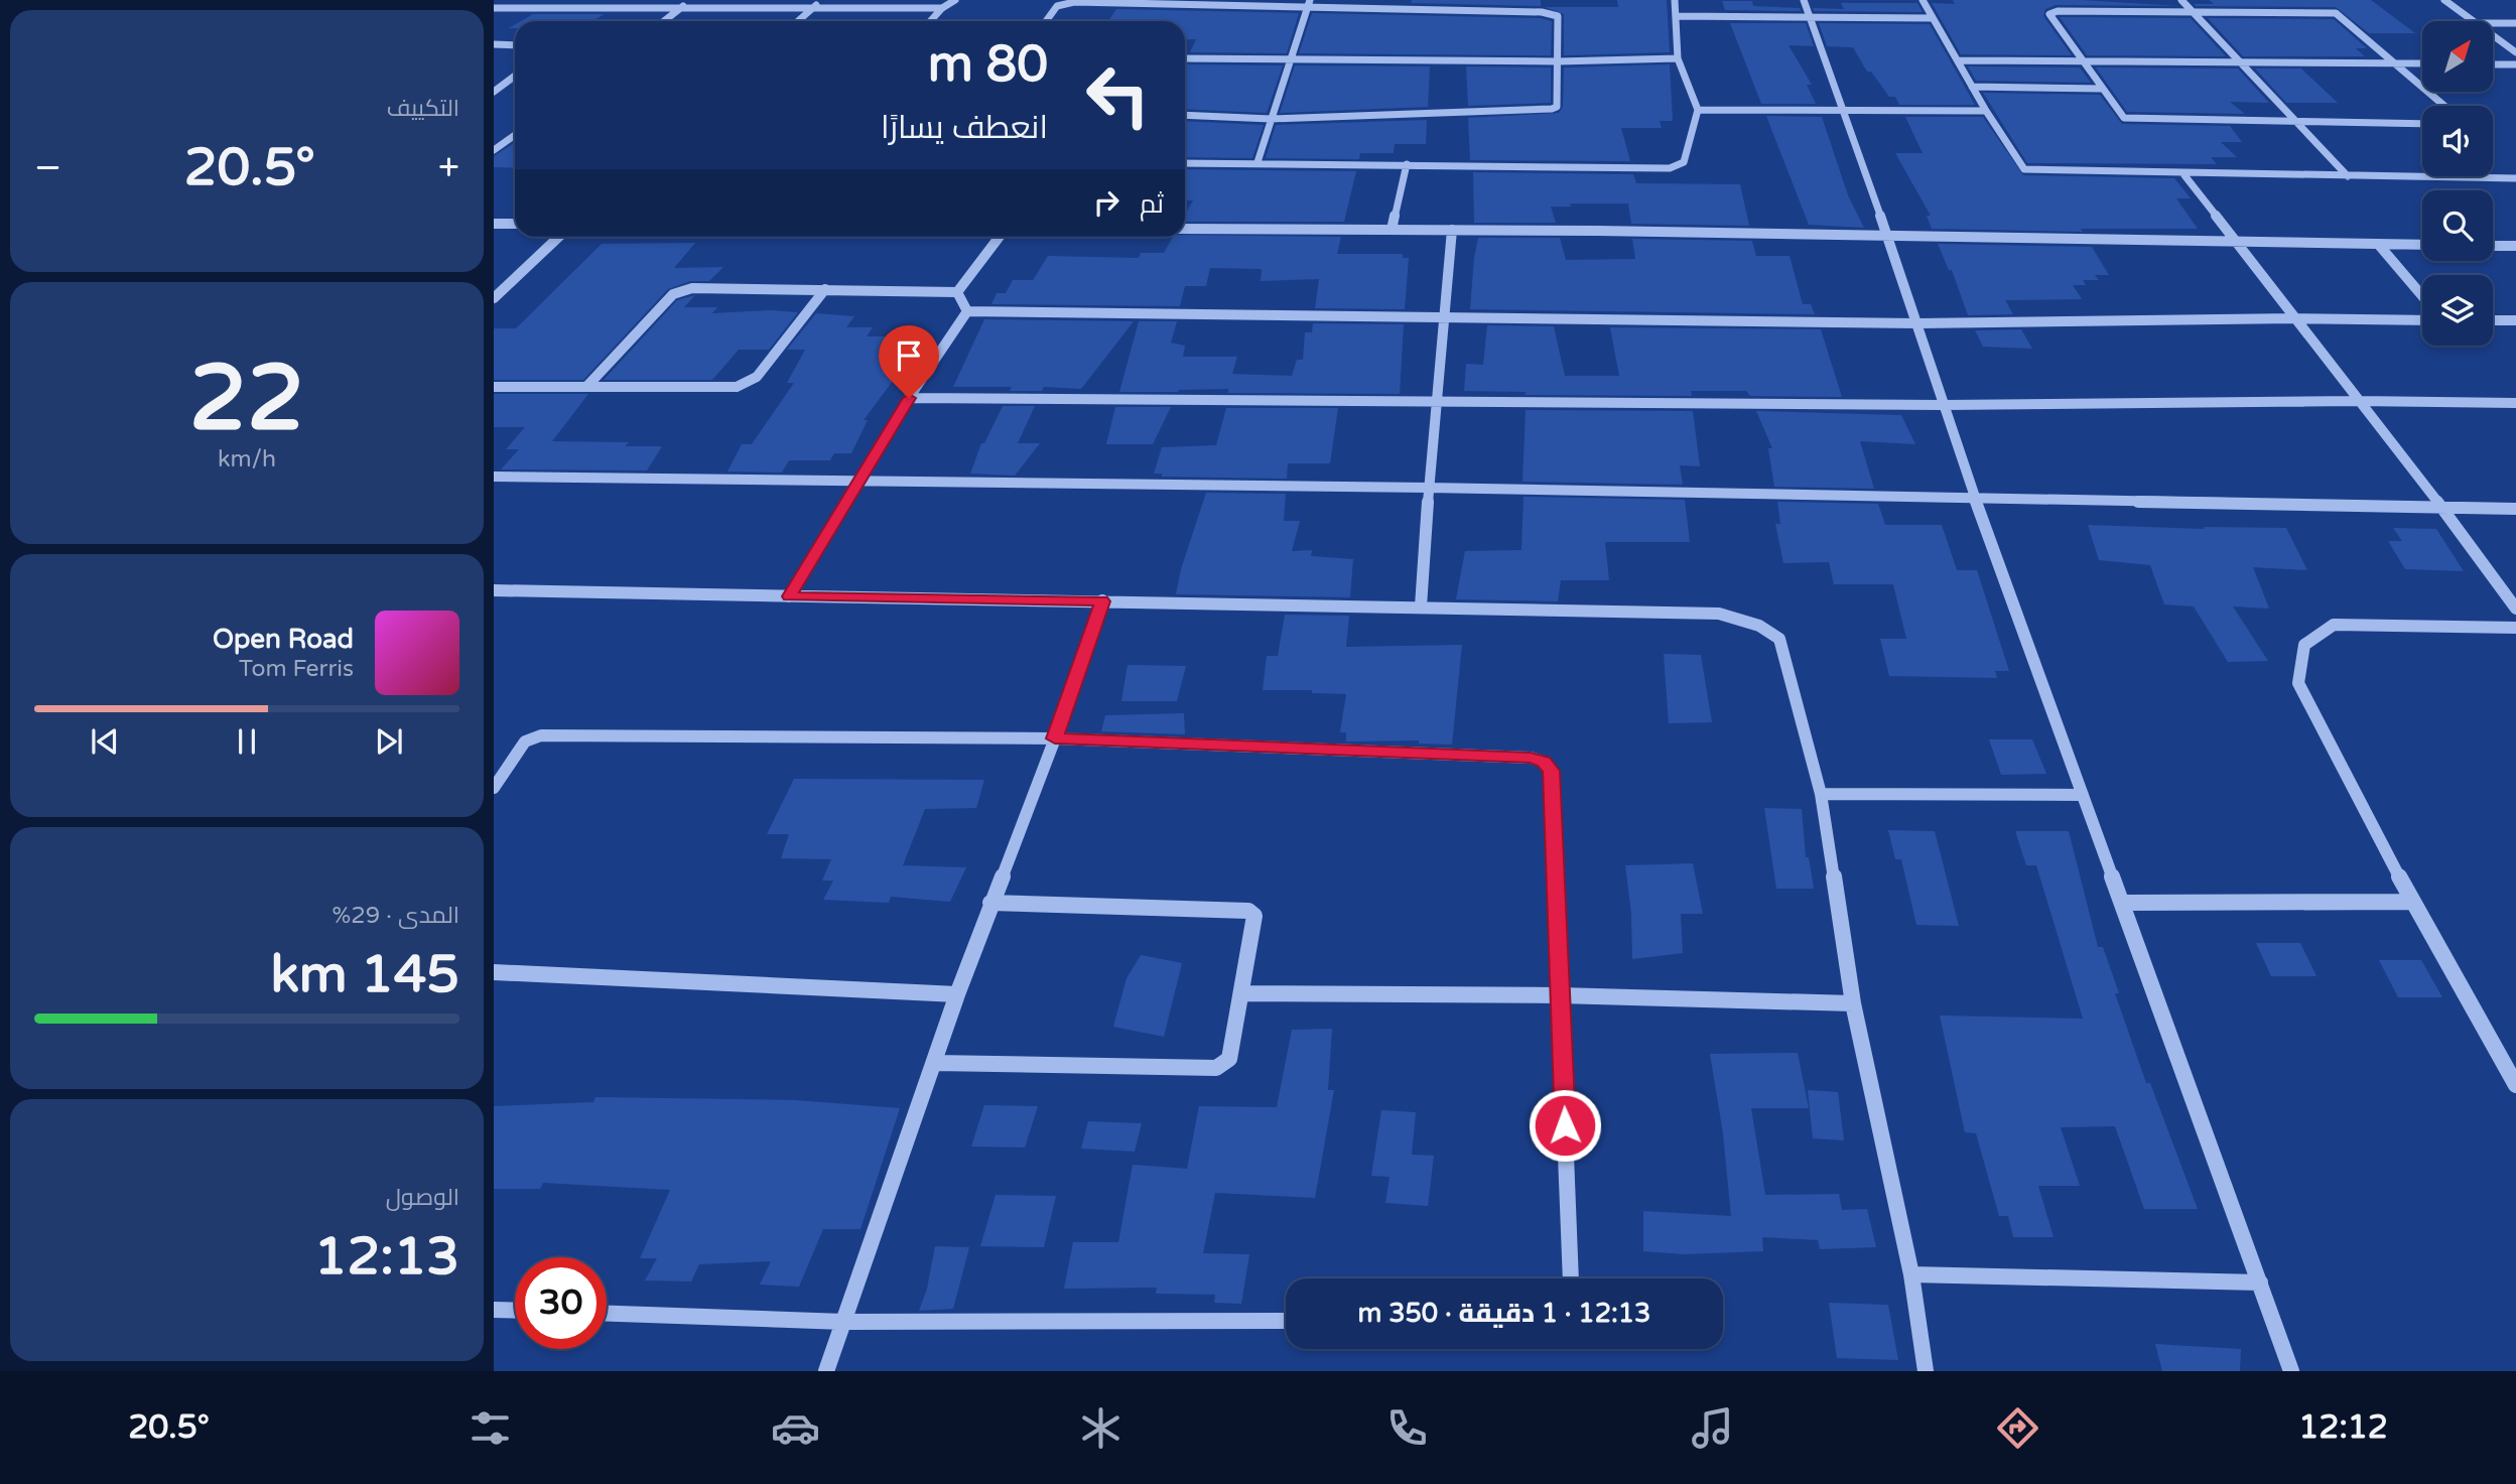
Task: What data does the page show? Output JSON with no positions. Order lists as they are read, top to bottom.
{
  "north": "top right",
  "page": {
    "tile": [
      "التكييف",
      ["22", "km/h"],
      ["المدى · 29%", "145 km"],
      ["الوصول", "12:13"]
    ],
    "turn": ["80 m", "انعطف يسارًا"],
    "heat": ["−", "20.5°", "+"],
    "then": "ثم",
    "song": ["Open Road", "Tom Ferris"],
    "limit": "30",
    "trip": "12:13 · 1 دقيقة · 350 m",
    "tabs": ["12:12", "20.5°"]
  }
}
